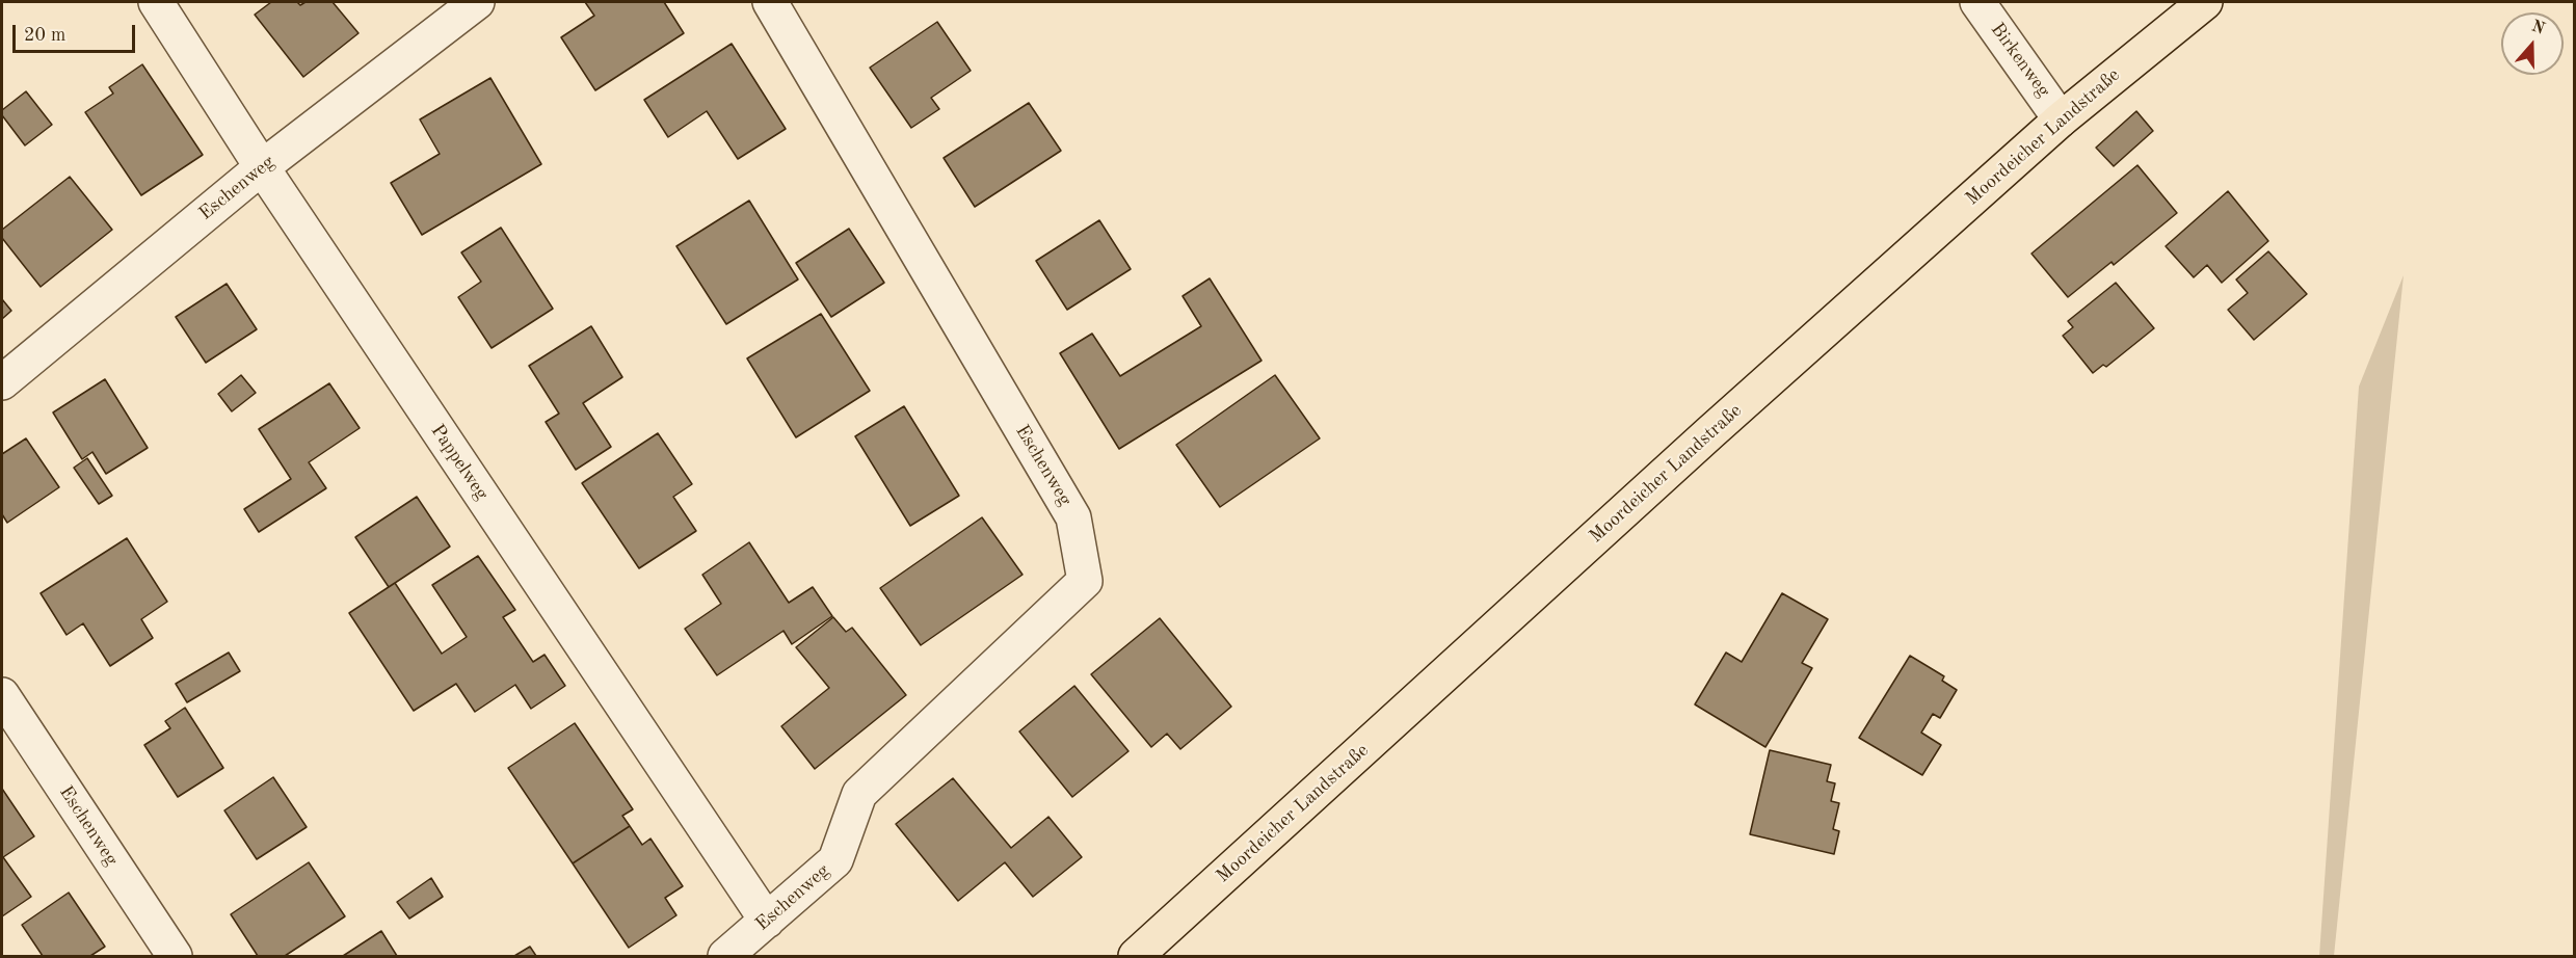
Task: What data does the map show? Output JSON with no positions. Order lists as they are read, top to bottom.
{
  "streets": {
    "main road": ["Moordeicher Landstraße"],
    "street": ["Birkenweg", "Eschenweg", "Pappelweg"]
  },
  "crossings": [
    ["Birkenweg", "Moordeicher Landstraße"],
    ["Eschenweg", "Pappelweg"]
  ],
  "scale_bar": "20 m",
  "north": "top"
}
